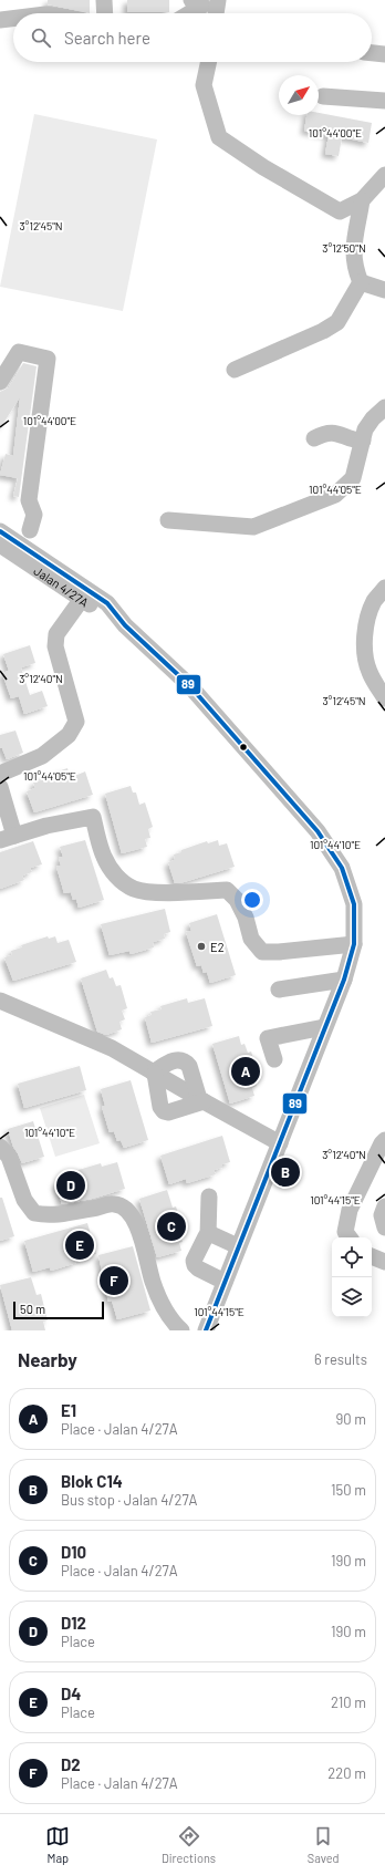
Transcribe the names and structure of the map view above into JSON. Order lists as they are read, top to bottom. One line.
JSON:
{"streets":{"street":["Jalan 4/27A"]},"places":["E2"],"lines":["transit line 89"],"scale_bar":"50 m","north":"top right","page":{"search":"Search here","pins":["A","B","D","C","E","F"],"scale":"50 m","heading":["Nearby","6 results"],"list":[{"mark":"A","name":"E1","note":"Place · Jalan 4/27A","value":"90 m"},{"mark":"B","name":"Blok C14","note":"Bus stop · Jalan 4/27A","value":"150 m"},{"mark":"C","name":"D10","note":"Place · Jalan 4/27A","value":"190 m"},{"mark":"D","name":"D12","note":"Place","value":"190 m"},{"mark":"E","name":"D4","note":"Place","value":"210 m"},{"mark":"F","name":"D2","note":"Place · Jalan 4/27A","value":"220 m"}],"nav":["Map","Directions","Saved"]},"coordinates":["101°44'00\"E","3°12'45\"N","3°12'50\"N","101°44'05\"E","3°12'40\"N","101°44'10\"E","101°44'15\"E"]}
